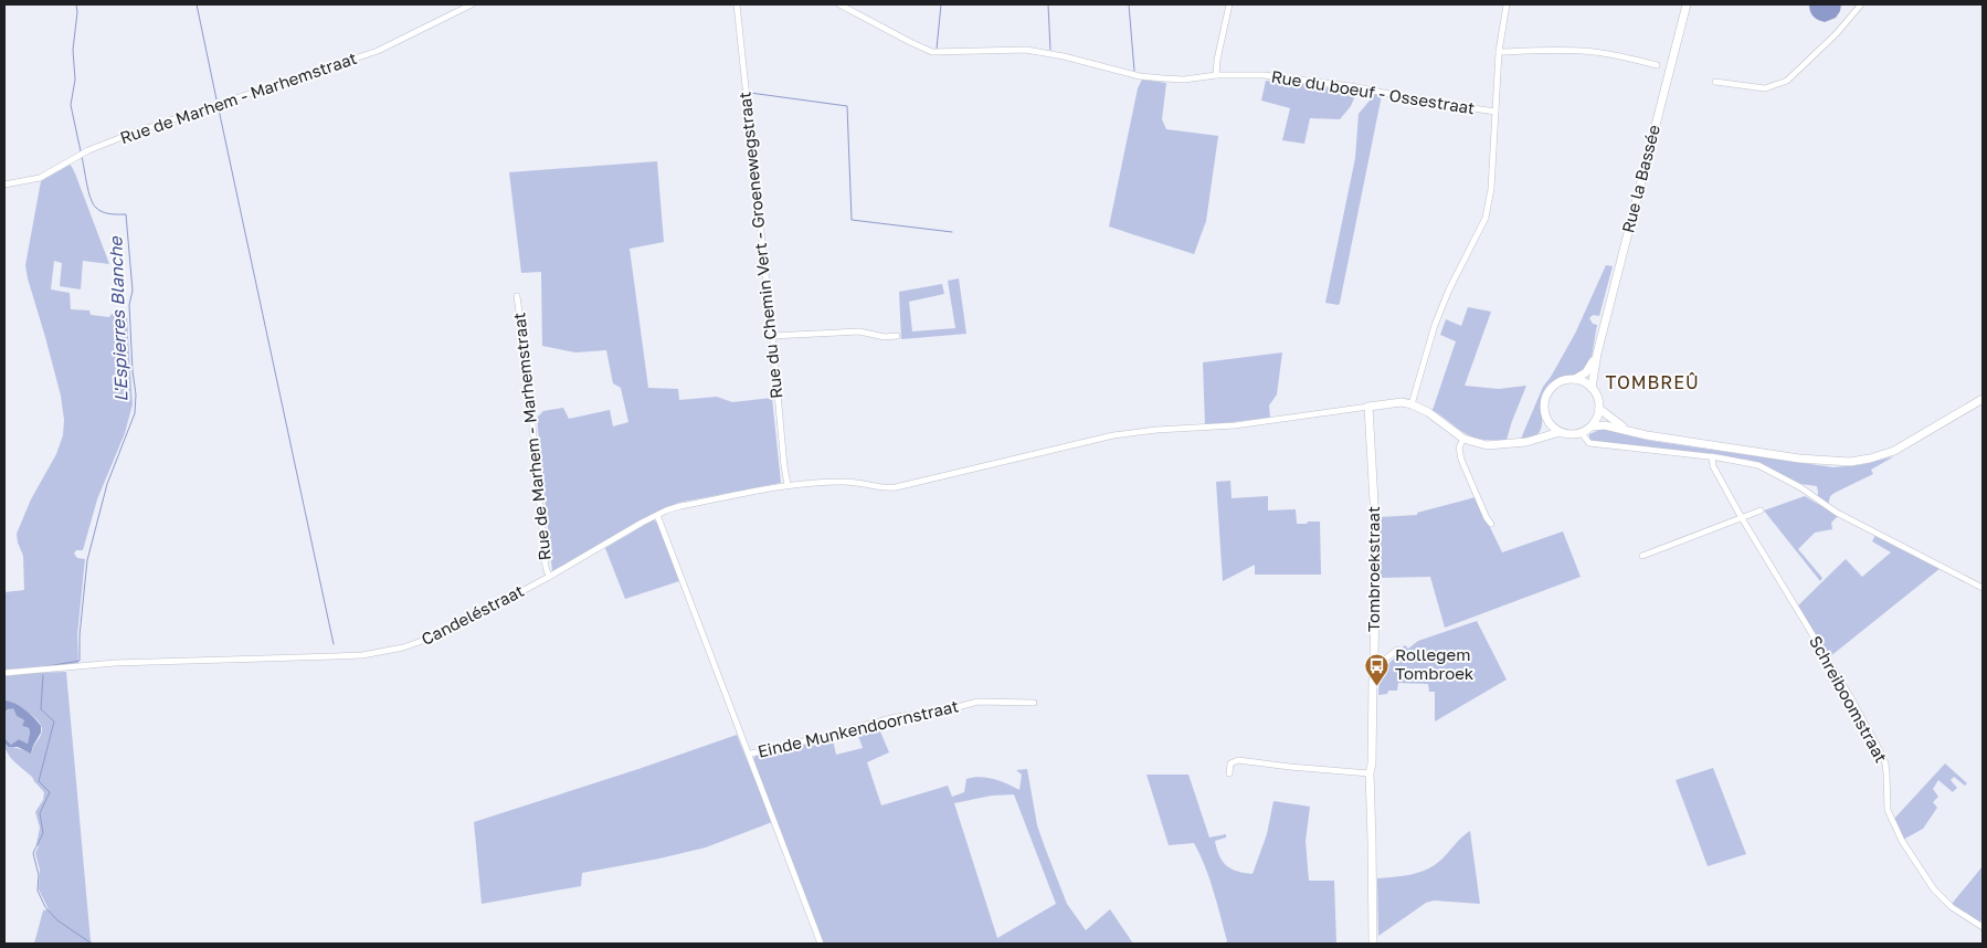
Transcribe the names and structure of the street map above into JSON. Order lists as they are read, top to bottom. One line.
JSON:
{"streets":{"main road":["Rue la Bassée","Tombroekstraat"],"street":["Rue du boeuf - Ossestraat","Rue de Marhem - Marhemstraat","Rue du Chemin Vert - Groenewegstraat","Candeléstraat","Schreiboomstraat","Einde Munkendoornstraat"]},"crossings":[["Rue de Marhem - Marhemstraat","Candeléstraat"],["Rue du Chemin Vert - Groenewegstraat","Candeléstraat"],["Tombroekstraat","Candeléstraat"],["Candeléstraat","Einde Munkendoornstraat"]],"districts":["TOMBREÛ"],"water":["L'Espierres Blanche"],"places":{"bus stop":["Rollegem Tombroek"]}}
